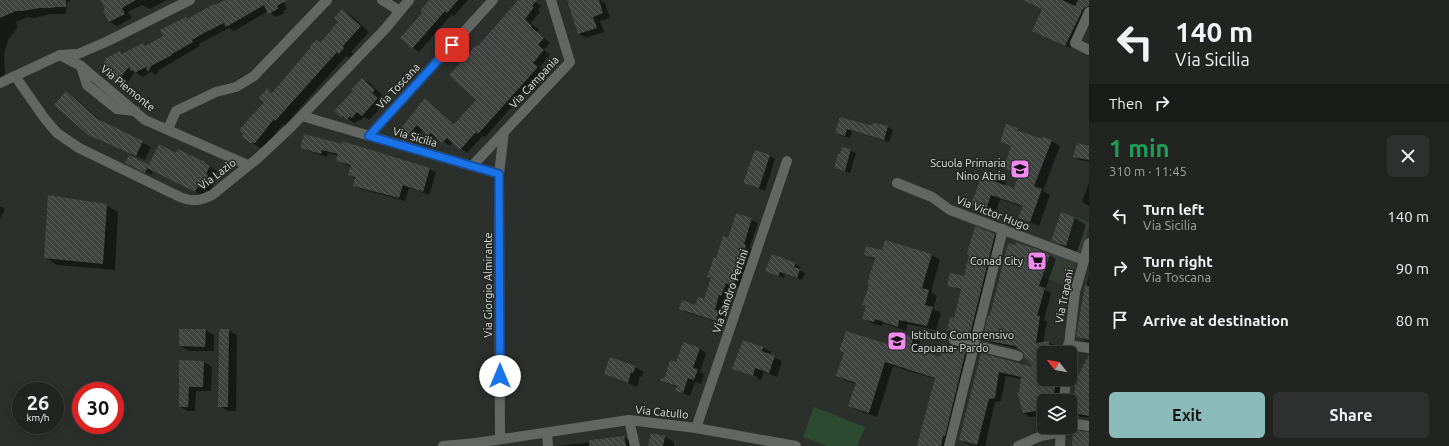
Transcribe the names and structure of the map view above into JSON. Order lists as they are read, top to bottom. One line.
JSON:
{"streets":{"street":["Via Campania","Via Toscana","Via Piemonte","Via Sicilia","Via Lazio","Via Victor Hugo","Via Giorgio Almirante","Via Sandro Pertini","Via Trapani","Via Catullo"]},"crossings":[["Via Campania","Via Sicilia"],["Via Campania","Via Giorgio Almirante"],["Via Toscana","Via Sicilia"],["Via Piemonte","Via Lazio"],["Via Sicilia","Via Lazio"],["Via Sicilia","Via Giorgio Almirante"],["Via Victor Hugo","Via Trapani"],["Via Giorgio Almirante","Via Catullo"],["Via Sandro Pertini","Via Catullo"]],"places":{"school or university":["Scuola Primaria Nino Atria","Istituto Comprensivo Capuana- Pardo"],"supermarket":["Conad City"]},"north":"top left","page":{"turn":["140 m","Via Sicilia"],"then":"Then","heading":["1 min","310 m · 11:45"],"list":[{"name":"Turn left","note":"Via Sicilia","value":"140 m"},{"name":"Turn right","note":"Via Toscana","value":"90 m"},{"name":"Arrive at destination","value":"80 m"}],"speed":"26 km/h","limit":"30","buttons":["Exit","Share"]}}
